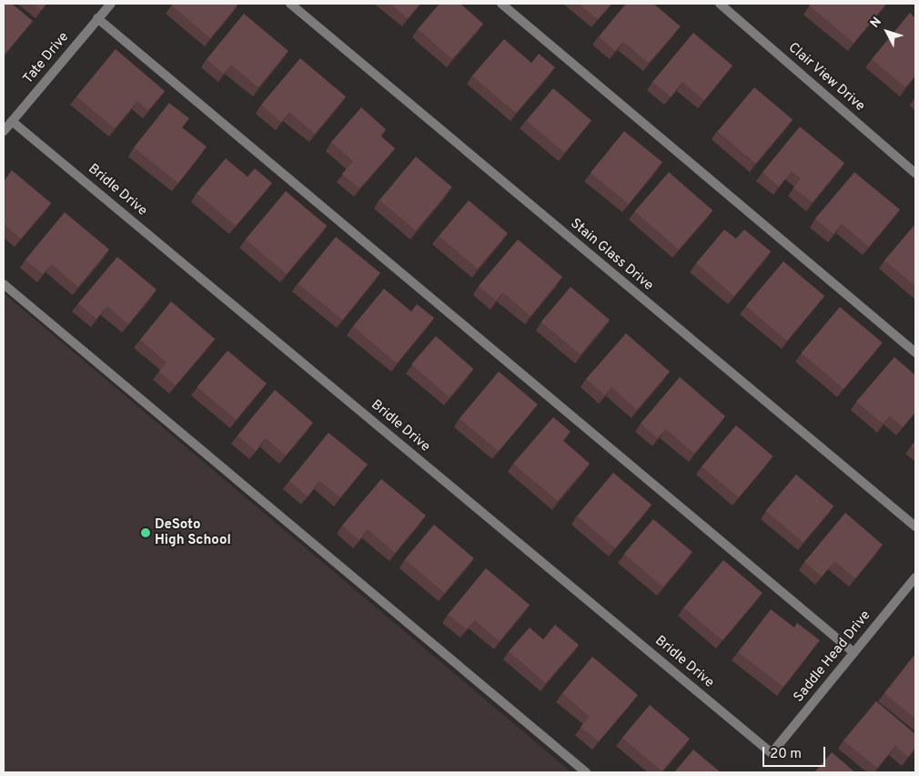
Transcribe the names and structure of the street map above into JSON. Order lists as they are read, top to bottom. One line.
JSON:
{"streets":{"street":["Tate Drive","Clair View Drive","Bridle Drive","Stain Glass Drive","Saddle Head Drive"]},"crossings":[["Tate Drive","Bridle Drive"],["Bridle Drive","Saddle Head Drive"]],"places":["DeSoto High School"],"scale_bar":"20 m","north":"top left"}
